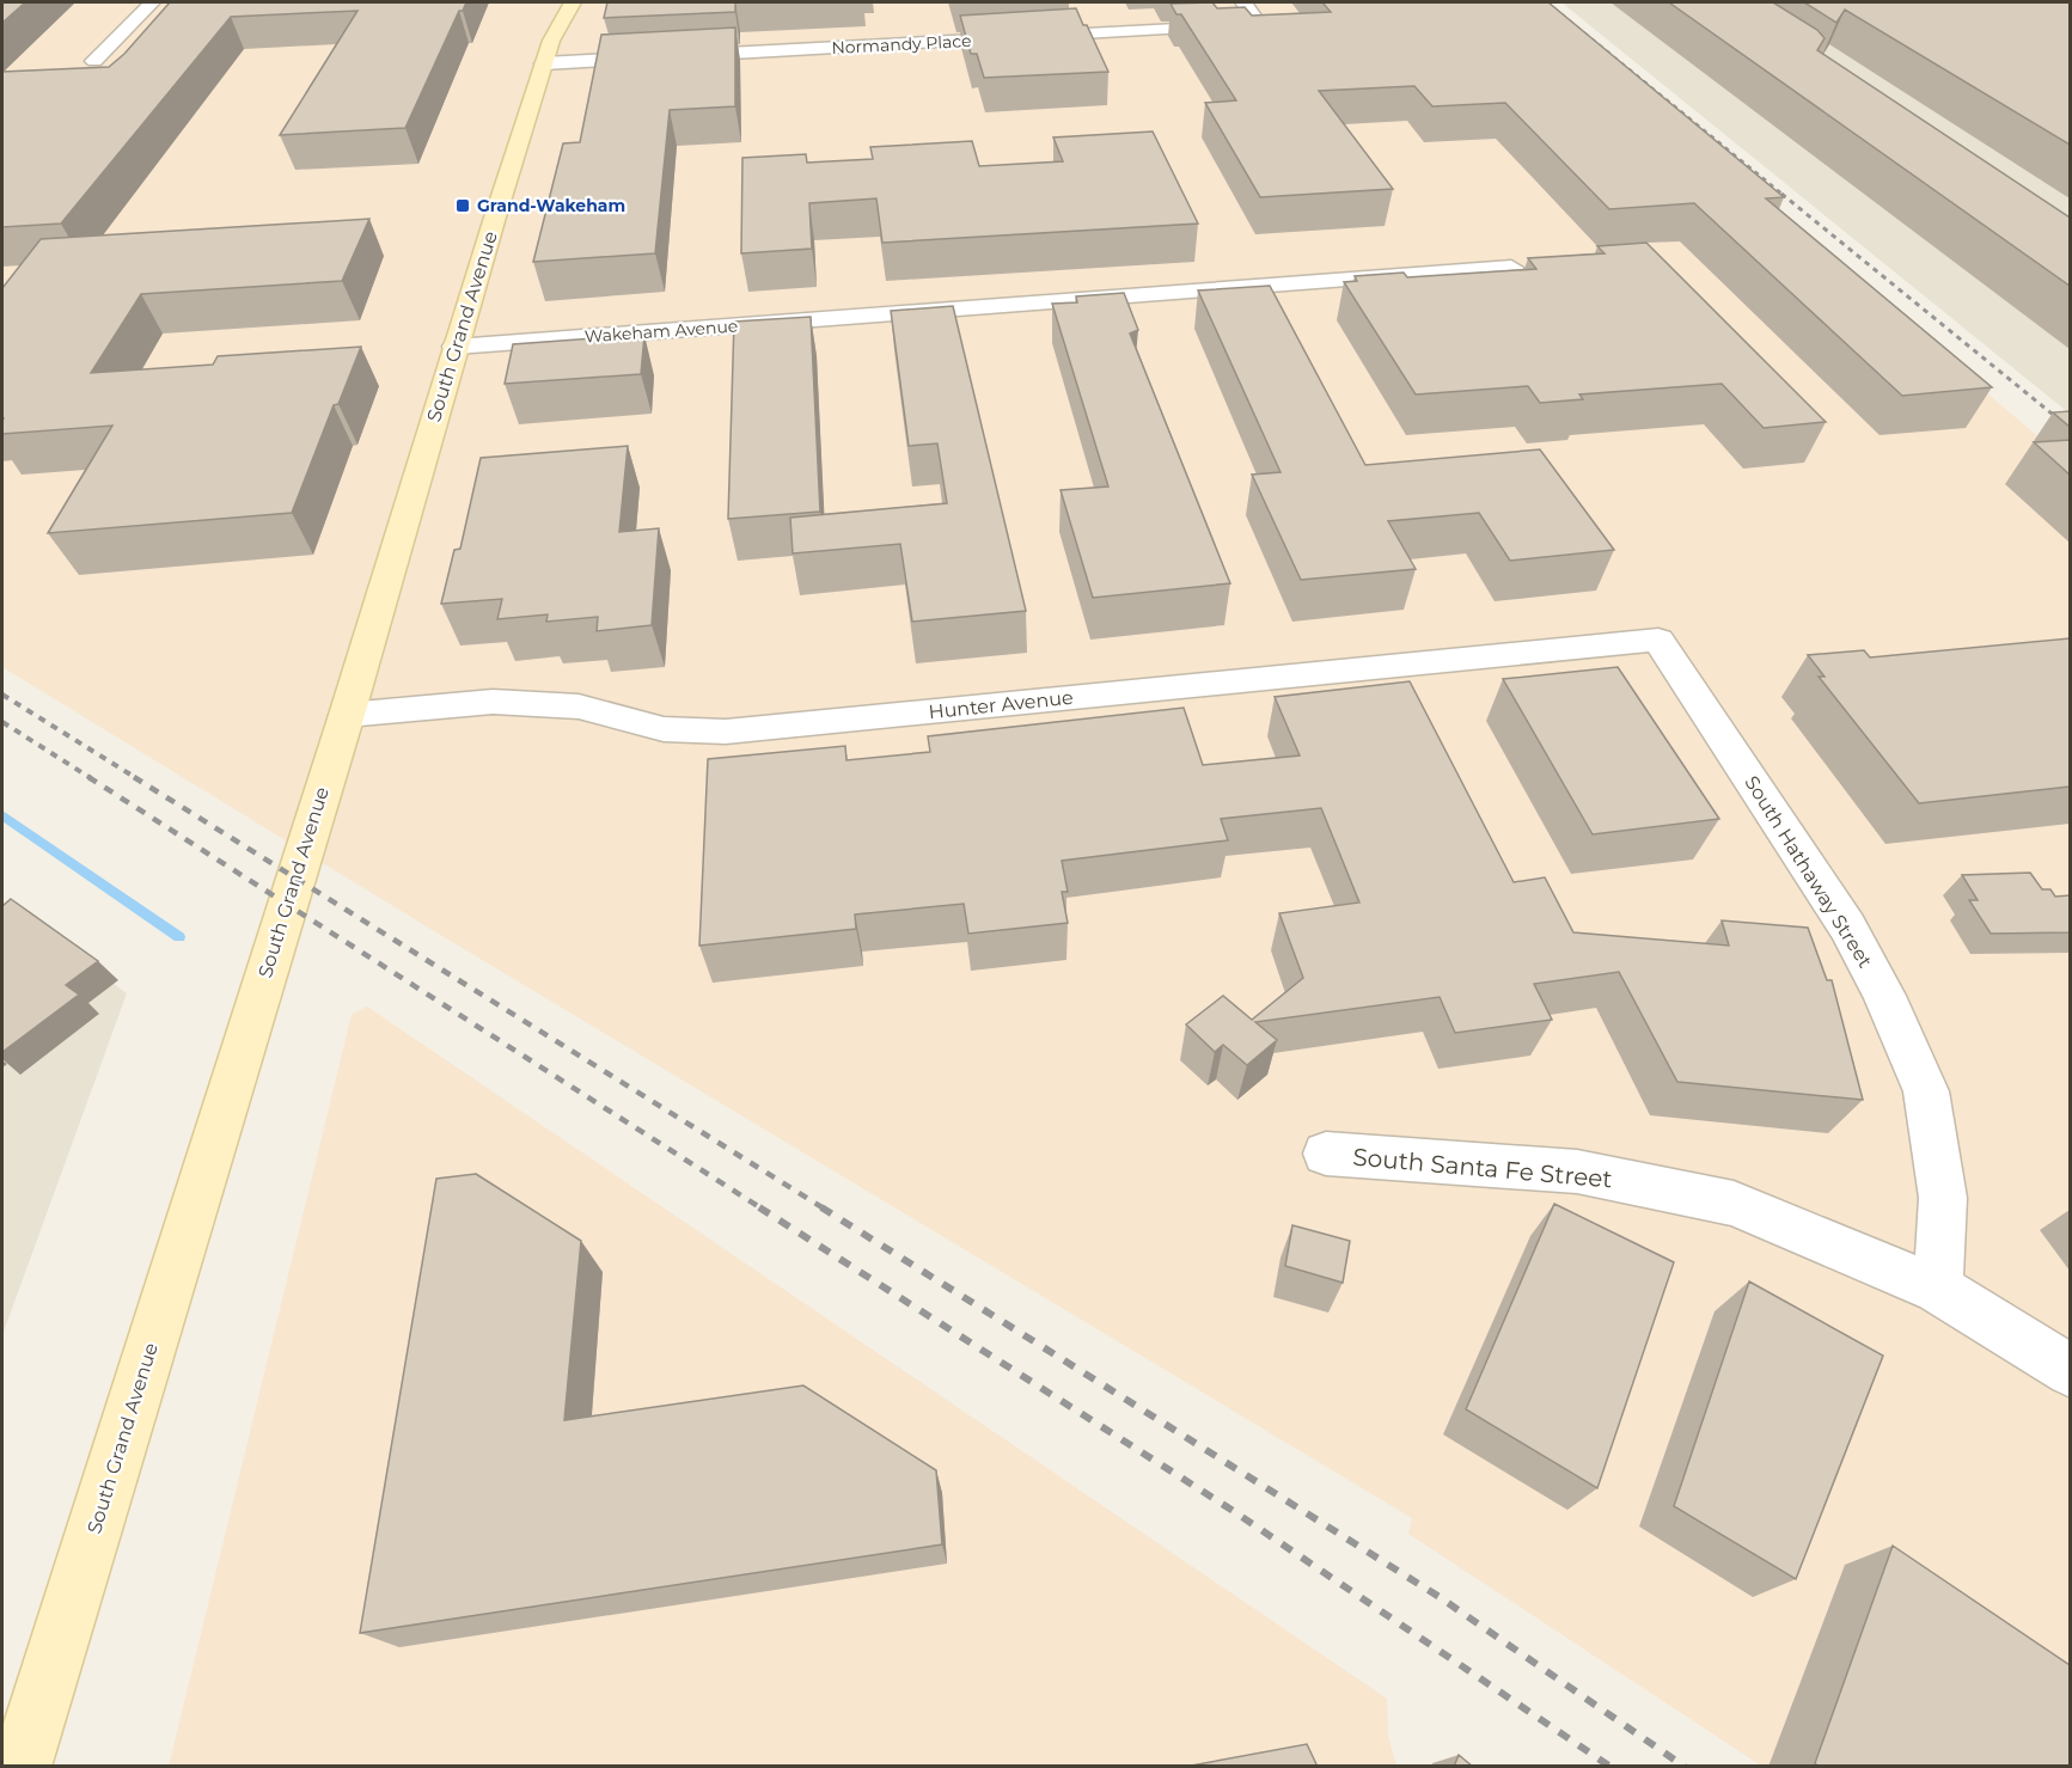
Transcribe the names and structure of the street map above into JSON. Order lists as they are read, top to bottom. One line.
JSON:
{"streets":{"main road":["South Grand Avenue"],"street":["Normandy Place","Wakeham Avenue","Hunter Avenue","South Hathaway Street","South Santa Fe Street"]},"crossings":[["Normandy Place","South Grand Avenue"],["South Grand Avenue","Wakeham Avenue"],["South Grand Avenue","Hunter Avenue"],["Hunter Avenue","South Hathaway Street"],["South Hathaway Street","South Santa Fe Street"]],"places":{"transit":["Grand-Wakeham"]}}
